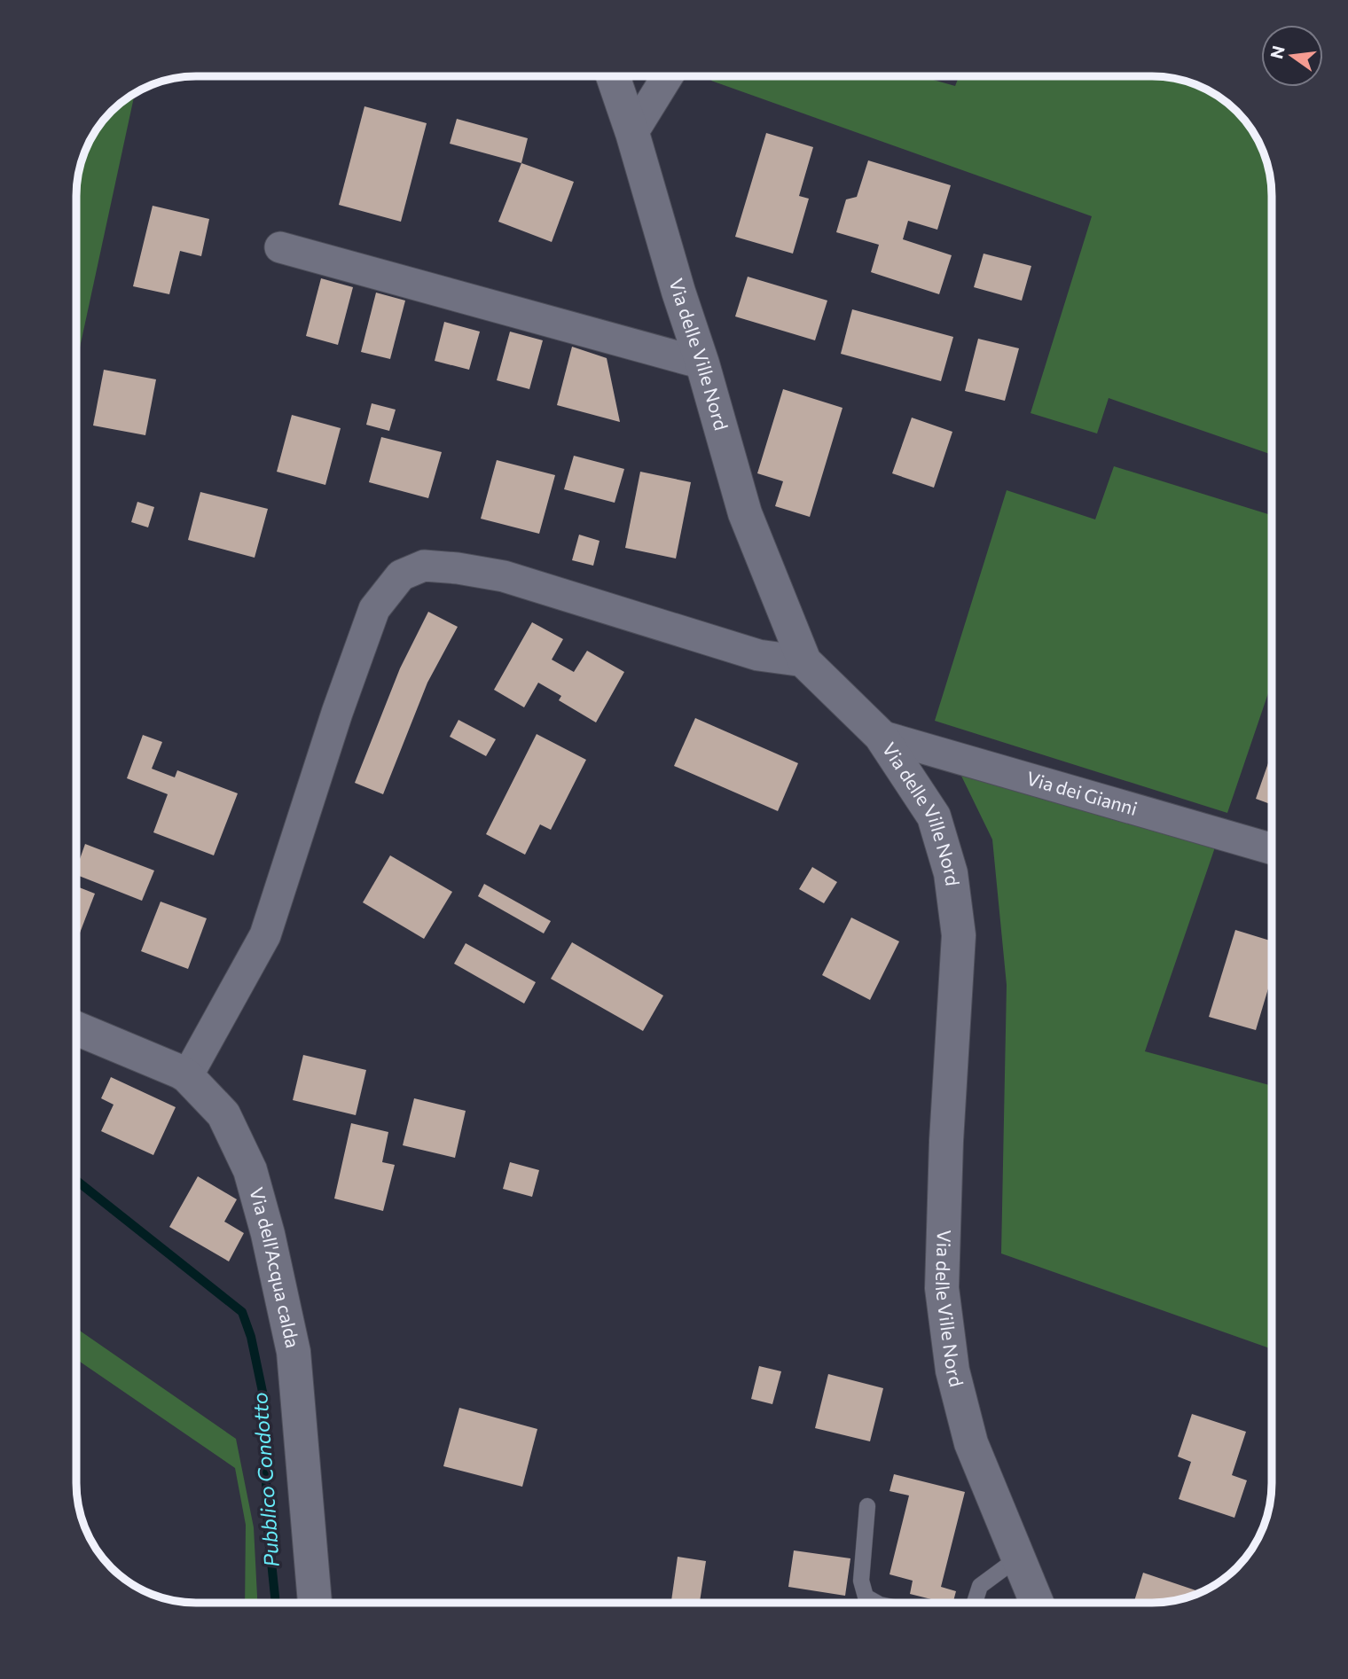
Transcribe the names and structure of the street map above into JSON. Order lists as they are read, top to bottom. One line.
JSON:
{"streets":{"street":["Via delle Ville Nord","Via dei Gianni","Via dell'Acqua calda"]},"crossings":[["Via delle Ville Nord","Via dei Gianni"]],"water":["Pubblico Condotto"],"north":"left"}
